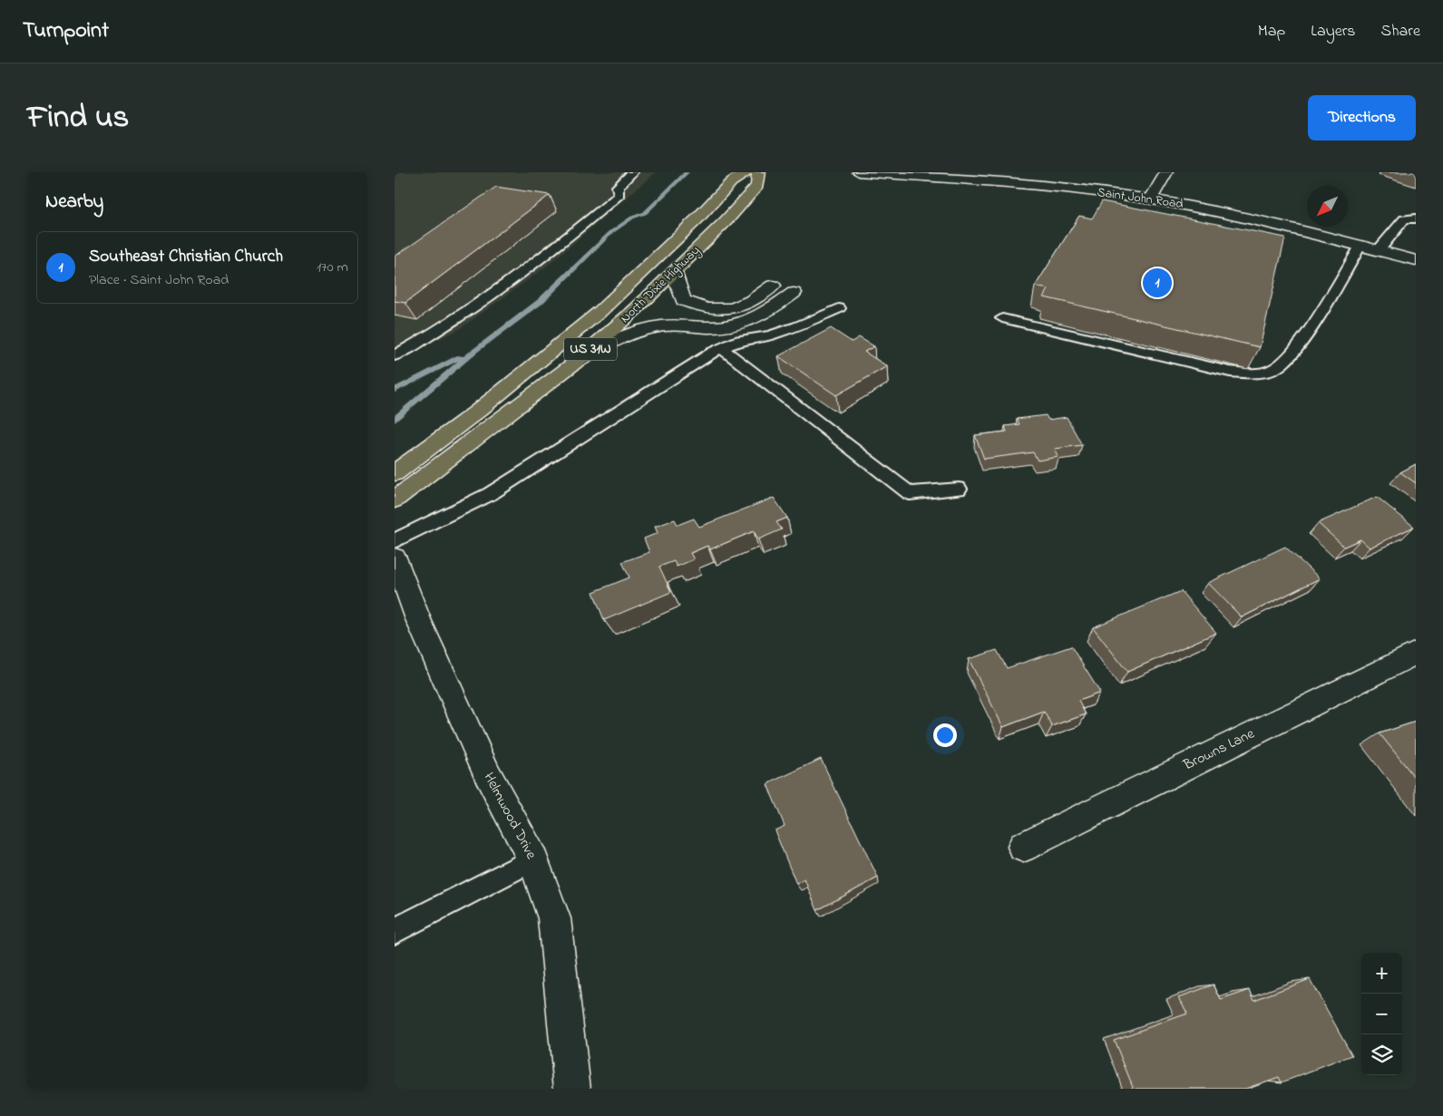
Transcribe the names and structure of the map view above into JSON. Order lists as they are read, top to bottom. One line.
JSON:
{"streets":{"main road":["North Dixie Highway","US 31W"],"street":["Saint John Road","Browns Lane","Helmwood Drive"]},"north":"bottom left","page":{"header":"Turnpoint","nav":["Map","Layers","Share"],"title":"Find us","buttons":"Directions","heading":"Nearby","list":[{"mark":"1","name":"Southeast Christian Church","note":"Place · Saint John Road","value":"170 m"}],"pins":"1","map_buttons":["+","−"]}}
